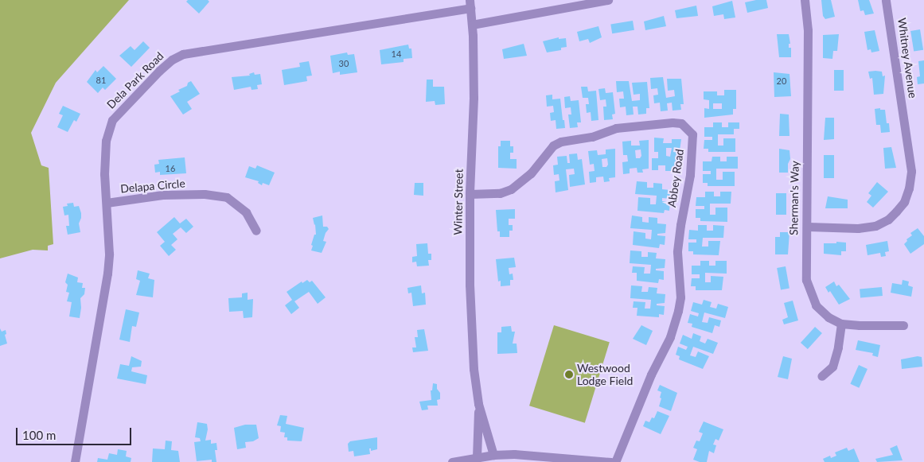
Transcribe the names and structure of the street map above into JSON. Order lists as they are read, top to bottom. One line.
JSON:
{"streets":{"street":["Whitney Avenue","Dela Park Road","Abbey Road","Delapa Circle","Sherman's Way","Winter Street"]},"crossings":[["Whitney Avenue","Sherman's Way"],["Dela Park Road","Delapa Circle"],["Dela Park Road","Winter Street"],["Abbey Road","Winter Street"]],"places":["Westwood Lodge Field"],"house_numbers":["14","30","81","20","16"],"scale_bar":"100 m"}
